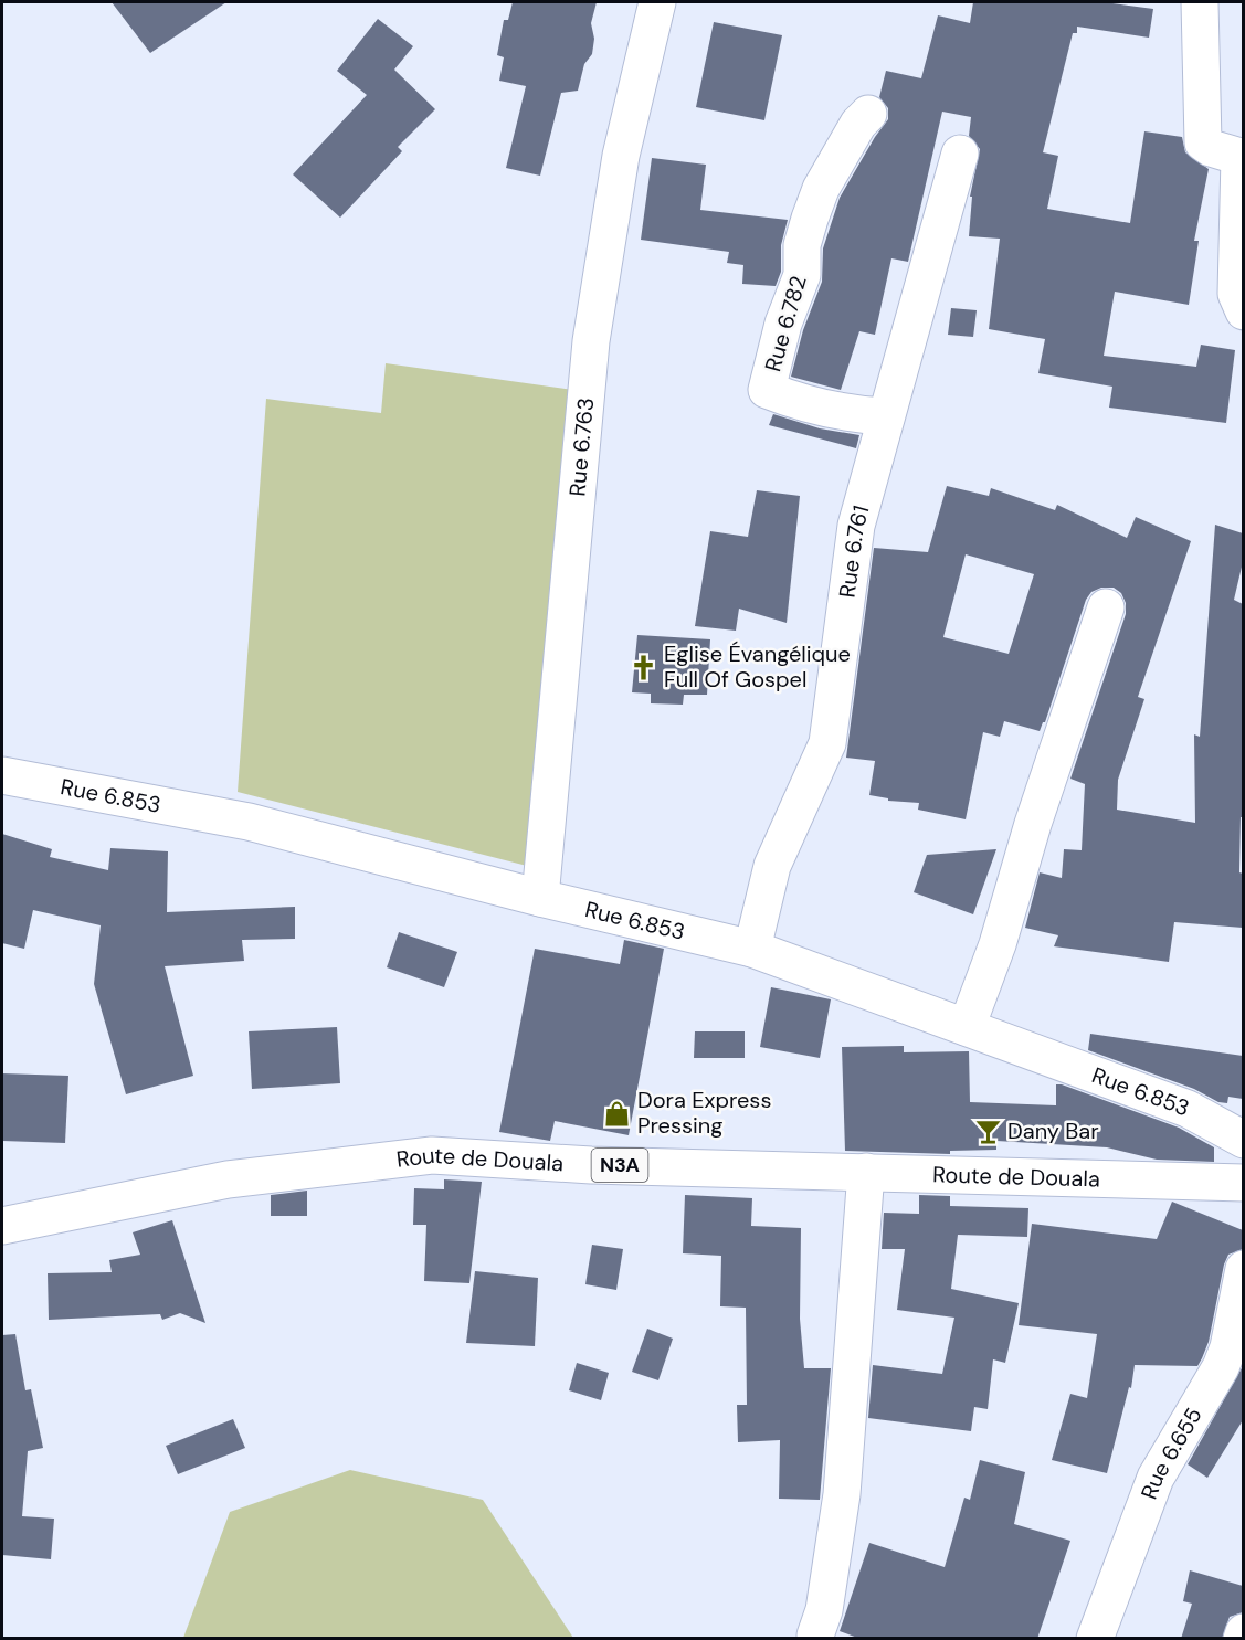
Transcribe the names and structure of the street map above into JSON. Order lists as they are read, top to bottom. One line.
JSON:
{"streets":{"main road":["Rue 6.782","Rue 6.763","Rue 6.761","Rue 6.853","Route de Douala","N3A","Rue 6.655"]},"crossings":[["Rue 6.782","Rue 6.761"],["Rue 6.763","Rue 6.853"],["Rue 6.761","Rue 6.853"]],"places":{"church":["Eglise Évangélique Full Of Gospel"],"shop":["Dora Express Pressing"],"bar":["Dany Bar"]}}
